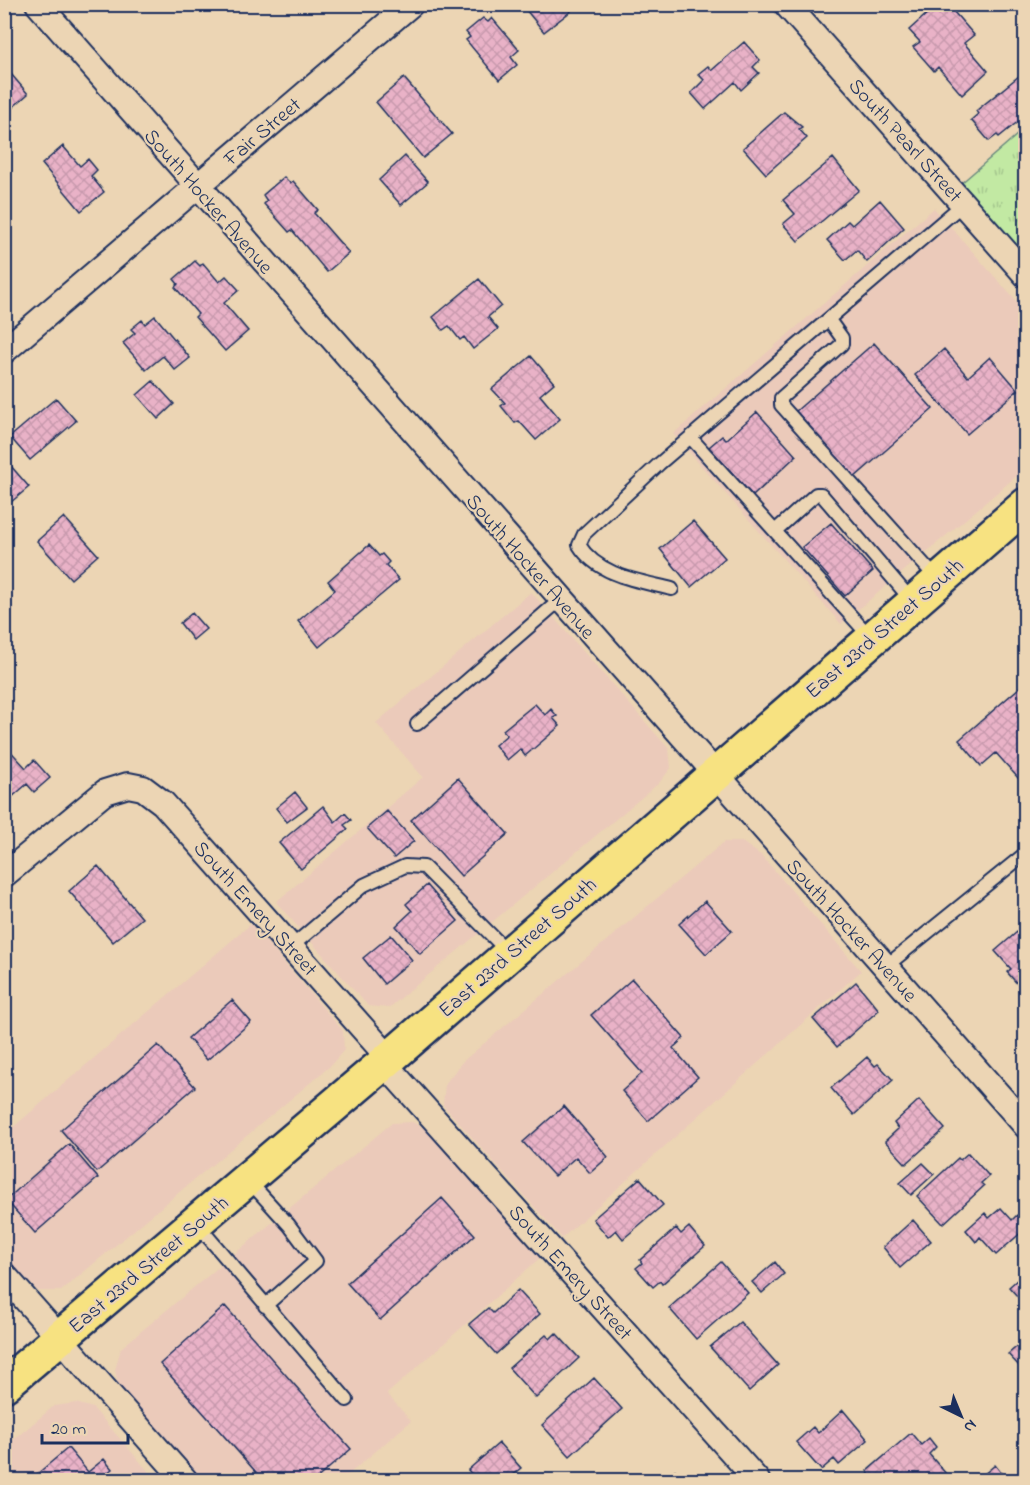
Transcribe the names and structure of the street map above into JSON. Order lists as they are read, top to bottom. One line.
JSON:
{"streets":{"main road":["East 23rd Street South"],"street":["Fair Street","South Pearl Street","South Hocker Avenue","South Emery Street"]},"crossings":[["Fair Street","South Hocker Avenue"],["South Hocker Avenue","East 23rd Street South"],["East 23rd Street South","South Emery Street"]],"scale_bar":"20 m","north":"bottom right"}
